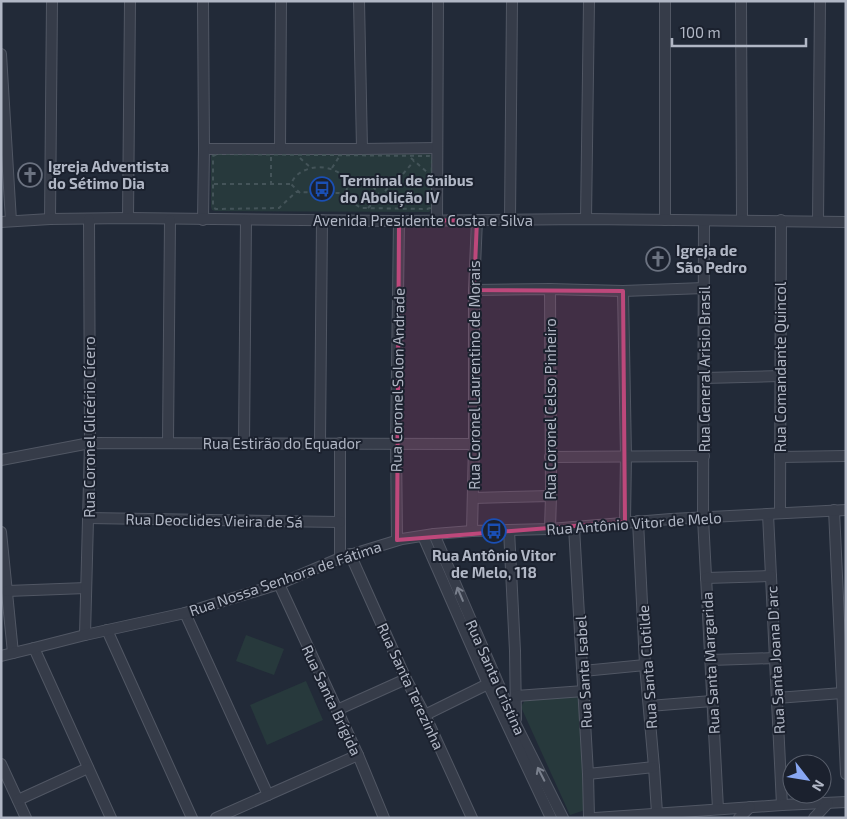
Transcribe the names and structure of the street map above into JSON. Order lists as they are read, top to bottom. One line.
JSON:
{"streets":{"street":["Avenida Presidente Costa e Silva","Rua Comandante Quincol","Rua General Arisio Brasil","Rua Coronel Laurentino de Morais","Rua Coronel Solon Andrade","Rua Coronel Celso Pinheiro","Rua Coronel Glicério Cícero","Rua Estirão do Equador","Rua Deoclides Vieira de Sá","Rua Antônio Vitor de Melo","Rua Nossa Senhora de Fátima","Rua Santa Joana D'arc","Rua Santa Margarida","Rua Santa Clotilde","Rua Santa Isabel","Rua Santa Cristina","Rua Santa Terezinha","Rua Santa Brígida"]},"crossings":[["Avenida Presidente Costa e Silva","Rua Comandante Quincol"],["Avenida Presidente Costa e Silva","Rua General Arisio Brasil"],["Avenida Presidente Costa e Silva","Rua Coronel Laurentino de Morais"],["Avenida Presidente Costa e Silva","Rua Coronel Solon Andrade"],["Avenida Presidente Costa e Silva","Rua Coronel Glicério Cícero"],["Rua Comandante Quincol","Rua Antônio Vitor de Melo"],["Rua General Arisio Brasil","Rua Antônio Vitor de Melo"],["Rua General Arisio Brasil","Rua Santa Margarida"],["Rua Coronel Laurentino de Morais","Rua Estirão do Equador"],["Rua Coronel Laurentino de Morais","Rua Antônio Vitor de Melo"],["Rua Coronel Solon Andrade","Rua Estirão do Equador"],["Rua Coronel Solon Andrade","Rua Nossa Senhora de Fátima"],["Rua Coronel Celso Pinheiro","Rua Antônio Vitor de Melo"],["Rua Coronel Glicério Cícero","Rua Estirão do Equador"],["Rua Coronel Glicério Cícero","Rua Deoclides Vieira de Sá"],["Rua Coronel Glicério Cícero","Rua Nossa Senhora de Fátima"],["Rua Antônio Vitor de Melo","Rua Nossa Senhora de Fátima"],["Rua Antônio Vitor de Melo","Rua Santa Joana D'arc"],["Rua Antônio Vitor de Melo","Rua Santa Margarida"],["Rua Antônio Vitor de Melo","Rua Santa Clotilde"],["Rua Antônio Vitor de Melo","Rua Santa Isabel"],["Rua Antônio Vitor de Melo","Rua Santa Cristina"],["Rua Nossa Senhora de Fátima","Rua Santa Cristina"],["Rua Nossa Senhora de Fátima","Rua Santa Terezinha"],["Rua Nossa Senhora de Fátima","Rua Santa Brígida"]],"places":{"church":["Igreja Adventista do Sétimo Dia","Igreja de São Pedro"],"bus stop":["Terminal de õnibus do Abolição IV","Rua Antônio Vitor de Melo, 118"]},"scale_bar":"100 m","north":"bottom right"}
